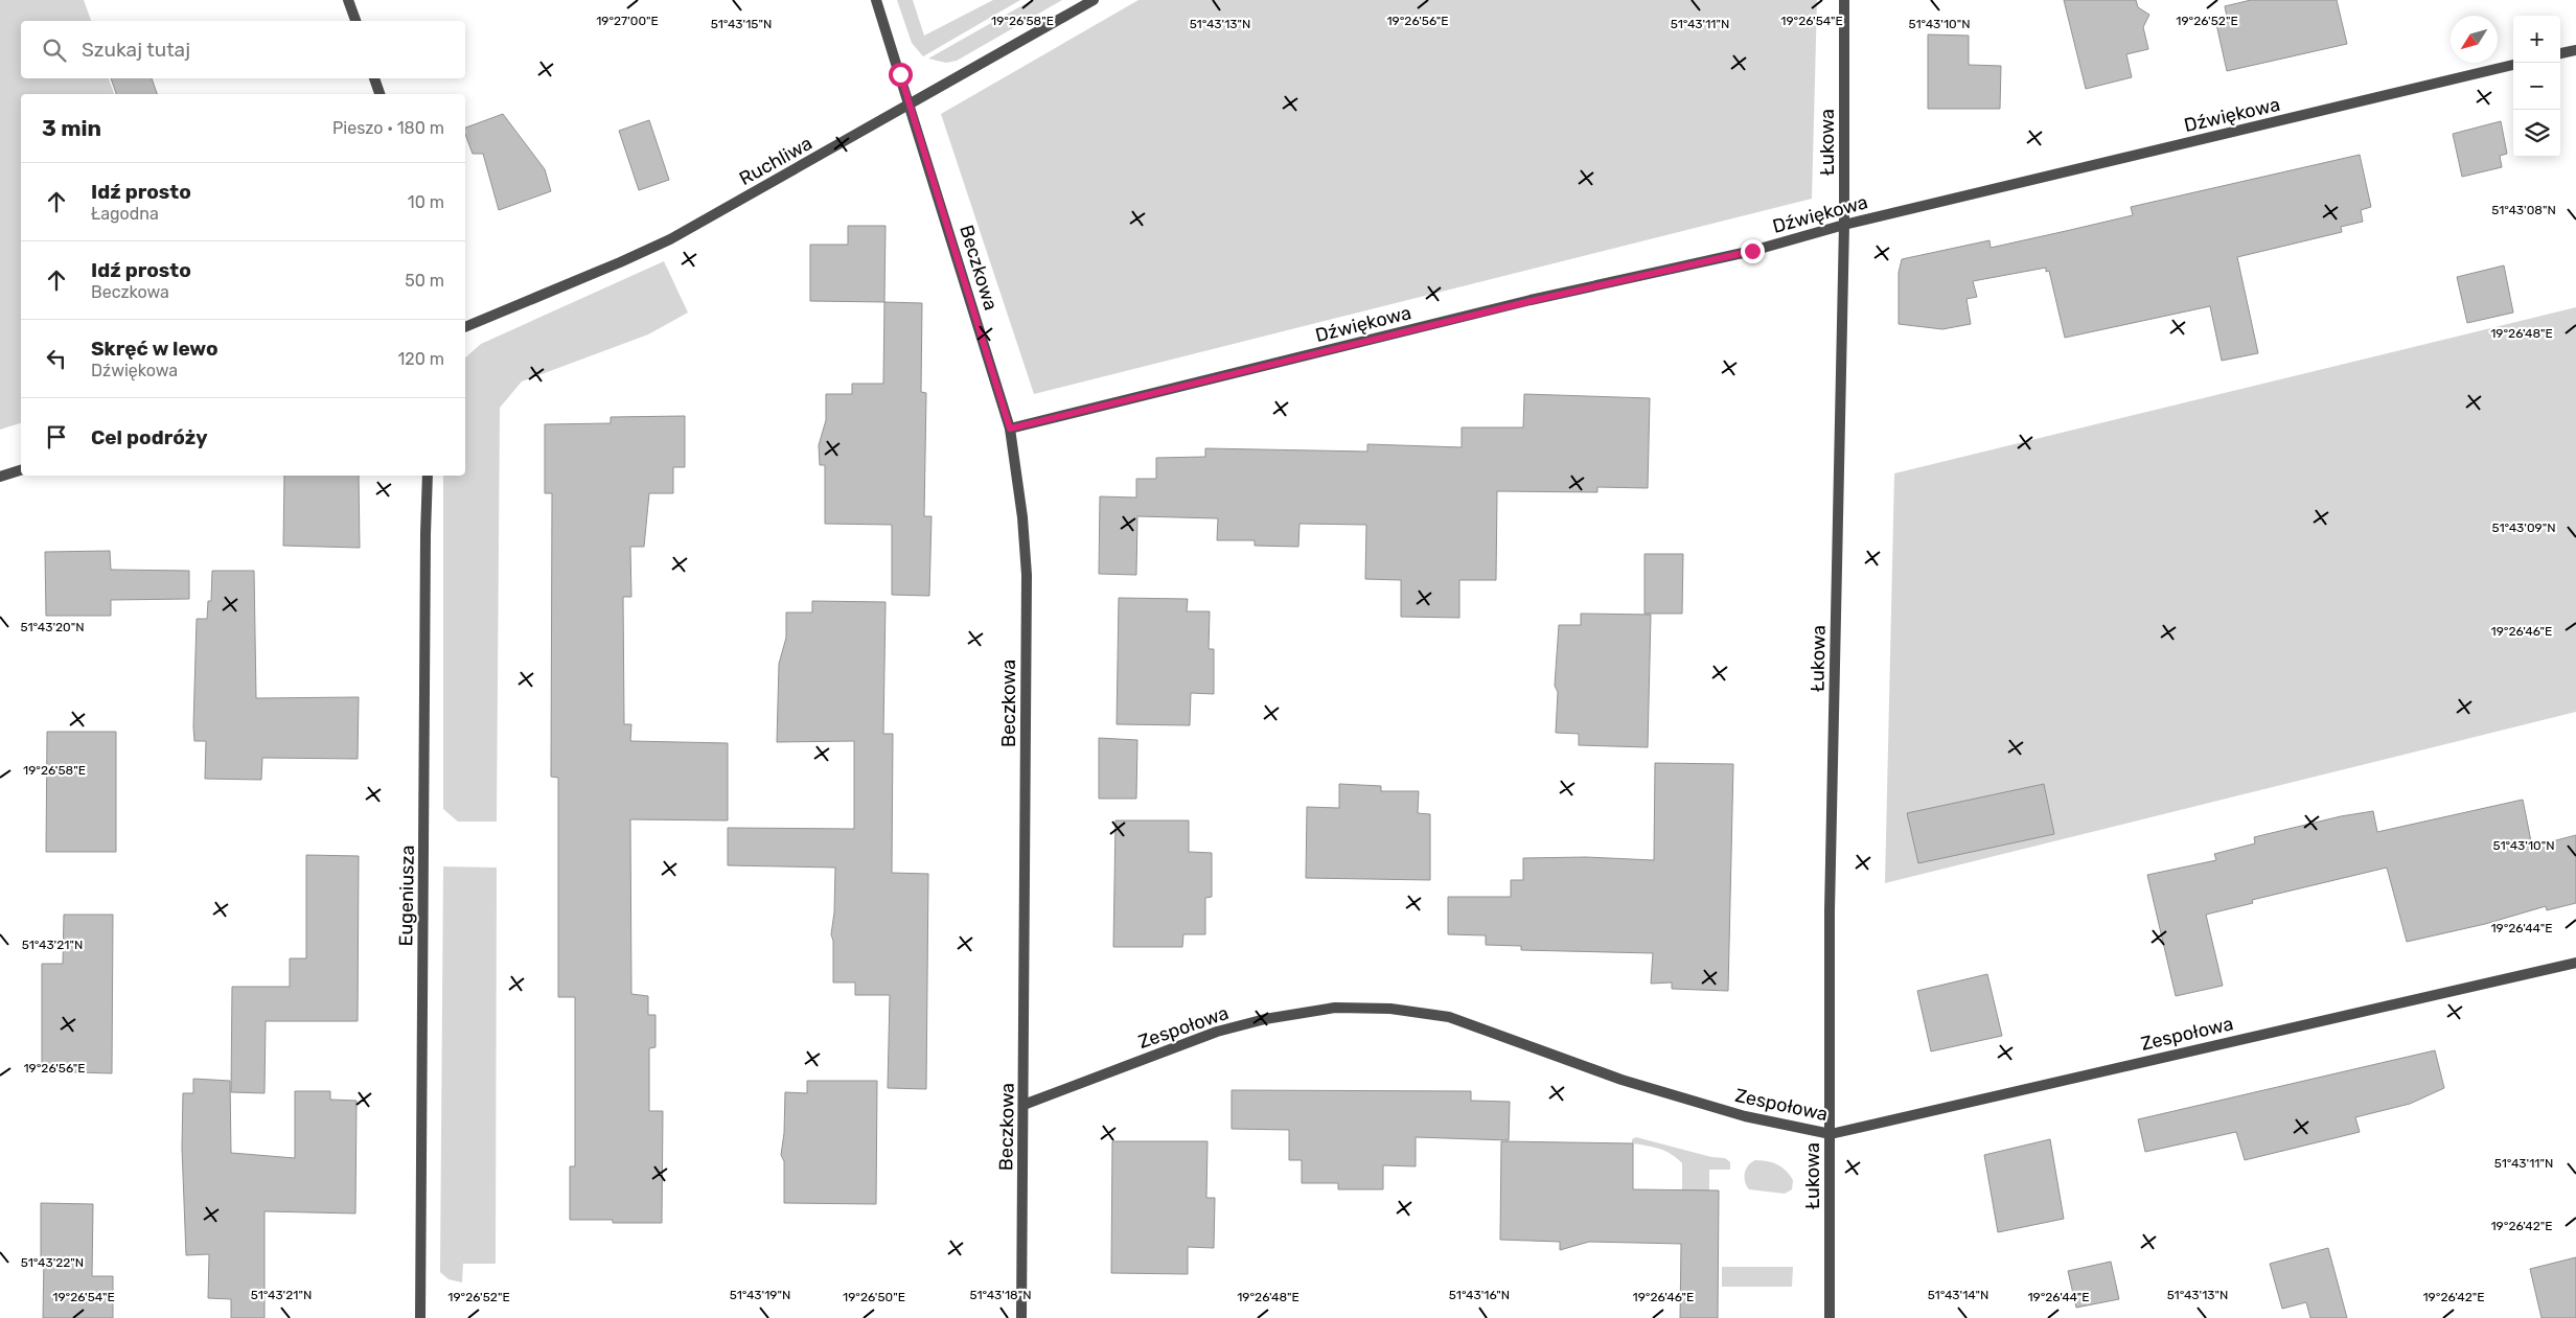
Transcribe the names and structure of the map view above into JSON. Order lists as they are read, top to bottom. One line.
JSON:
{"streets":{"street":["Dźwiękowa","Łukowa","Ruchliwa","Beczkowa","Eugeniusza","Zespołowa"]},"crossings":[["Dźwiękowa","Łukowa"],["Dźwiękowa","Beczkowa"],["Łukowa","Zespołowa"],["Ruchliwa","Beczkowa"],["Beczkowa","Zespołowa"]],"north":"bottom left","page":{"map_buttons":["+","−"],"search":"Szukaj tutaj","heading":["3 min","Pieszo · 180 m"],"list":[["Idź prosto","Łagodna","10 m"],["Idź prosto","Beczkowa","50 m"],["Skręć w lewo","Dźwiękowa","120 m"],"Cel podróży"]},"coordinates":["19°27'00\"E","19°26'52\"E","19°26'58\"E","19°26'56\"E","19°26'54\"E","51°43'15\"N","51°43'13\"N","51°43'11\"N","51°43'10\"N","51°43'08\"N","19°26'48\"E","51°43'09\"N","51°43'20\"N","19°26'46\"E","19°26'44\"E","51°43'21\"N","19°26'42\"E","51°43'22\"N","51°43'19\"N","51°43'18\"N","51°43'16\"N","51°43'14\"N","19°26'50\"E"]}
